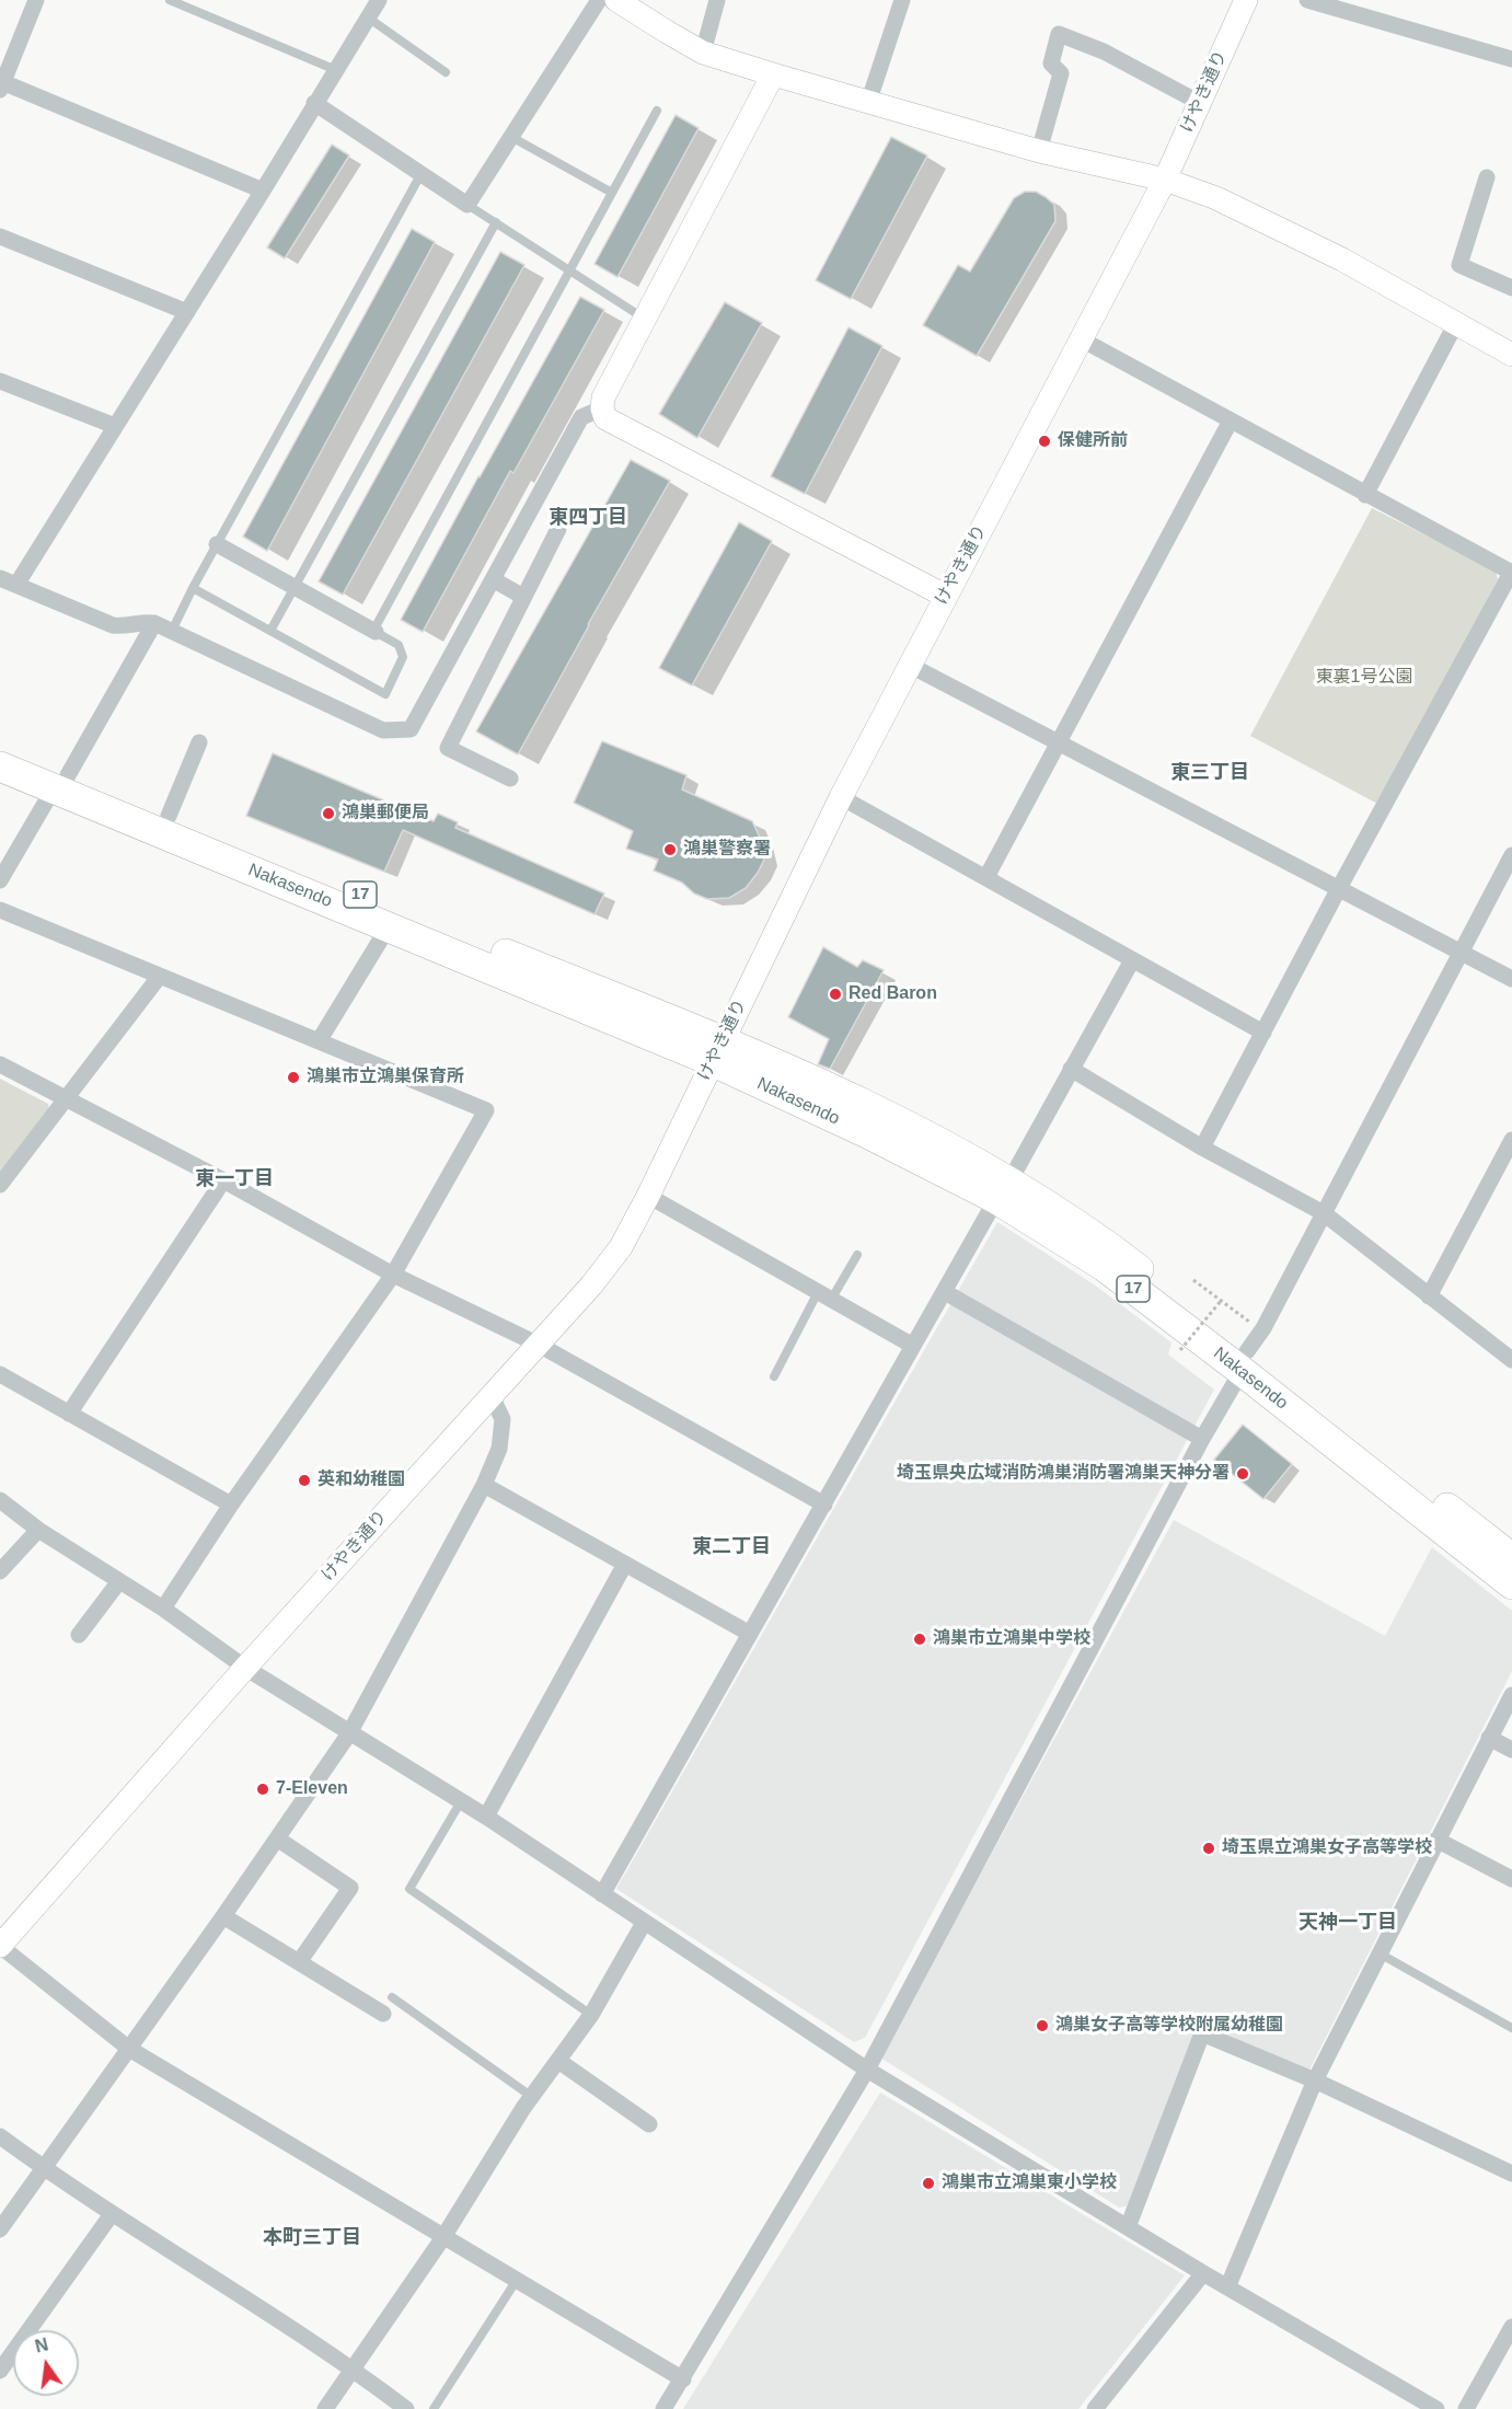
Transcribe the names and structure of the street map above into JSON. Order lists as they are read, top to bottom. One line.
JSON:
{"streets":{"highway":["Nakasendo","17"],"street":["けやき通り"]},"crossings":[["けやき通り","Nakasendo"]],"districts":["東四丁目","東三丁目","東一丁目","東二丁目","天神一丁目","本町三丁目"],"parks":["東裏1号公園"],"places":["保健所前","鴻巣郵便局","鴻巣警察署","Red Baron","鴻巣市立鴻巣保育所","埼玉県央広域消防鴻巣消防署鴻巣天神分署","英和幼稚園","鴻巣市立鴻巣中学校","7-Eleven","埼玉県立鴻巣女子高等学校","鴻巣女子高等学校附属幼稚園","鴻巣市立鴻巣東小学校"],"north":"top"}
